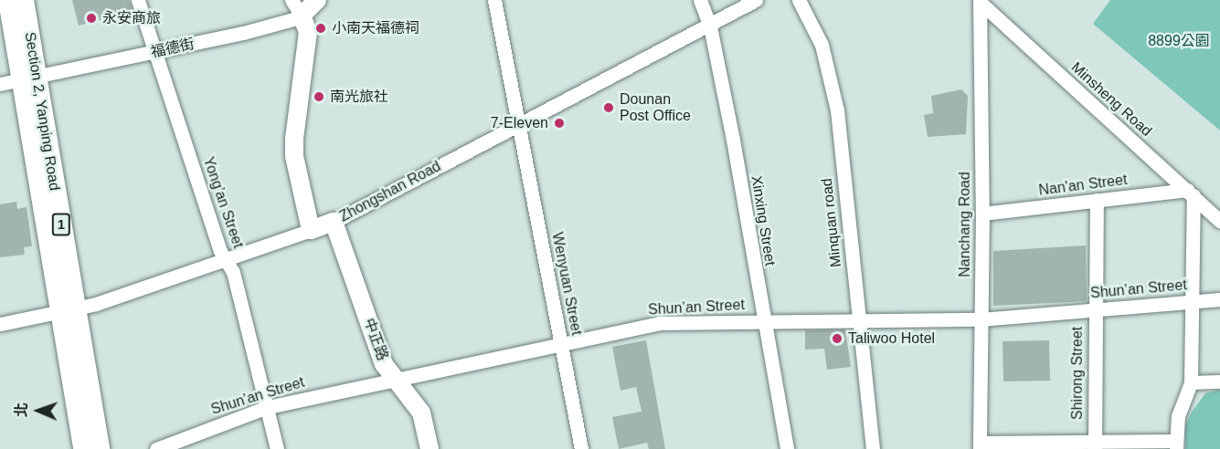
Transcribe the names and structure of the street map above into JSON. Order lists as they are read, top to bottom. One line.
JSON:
{"streets":{"main road":["福德街","Section 2, Yanping Road","Zhongshan Road","1","中正路"],"street":["Minsheng Road","Nan'an Street","Yong’an Street","Xinxing Street","Minquan road","Nanchang Road","Wenyuan Street","Shun’an Street","Shirong Street"]},"crossings":[["福德街","Section 2, Yanping Road"],["福德街","Yong’an Street"],["Minsheng Road","Nan'an Street"],["Minsheng Road","Nanchang Road"],["Section 2, Yanping Road","Zhongshan Road"],["Nan'an Street","Nanchang Road"],["Nan'an Street","Shirong Street"],["Zhongshan Road","Yong’an Street"],["Zhongshan Road","Xinxing Street"],["Zhongshan Road","Wenyuan Street"],["Zhongshan Road","中正路"],["Yong’an Street","Shun’an Street"],["Xinxing Street","Shun’an Street"],["Minquan road","Shun’an Street"],["Nanchang Road","Shun’an Street"],["Wenyuan Street","Shun’an Street"],["Shun’an Street","中正路"],["Shun’an Street","Shirong Street"]],"parks":["8899公園"],"places":["永安商旅","小南天福德祠","南光旅社","Dounan Post Office","7-Eleven","Taliwoo Hotel"],"north":"left"}
